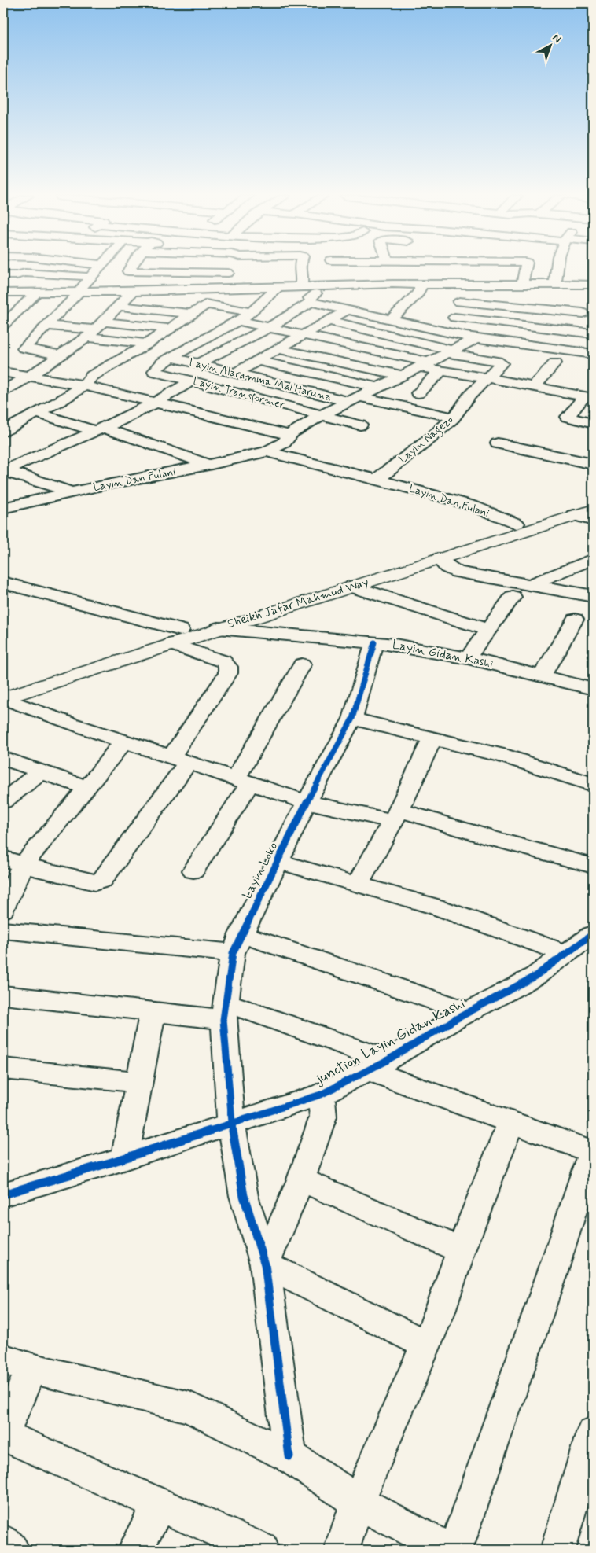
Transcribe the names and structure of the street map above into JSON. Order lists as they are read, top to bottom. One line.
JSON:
{"streets":{"main road":["Sheikh Jafar Mahmud Way"],"street":["Layin Alaramma Mal Haruna","Layin Transformer","Layin Nagezo","Layin Dan Fulani","Layin Gidan Kashi","Layin Loko","junction Layin Gidan Kashi"]},"crossings":[["Layin Alaramma Mal Haruna","Layin Transformer"],["Layin Alaramma Mal Haruna","Layin Nagezo"],["Layin Alaramma Mal Haruna","Layin Dan Fulani"],["Layin Transformer","Layin Dan Fulani"],["Layin Nagezo","Layin Dan Fulani"],["Layin Dan Fulani","Sheikh Jafar Mahmud Way"],["Sheikh Jafar Mahmud Way","Layin Gidan Kashi"],["Layin Gidan Kashi","Layin Loko"],["Layin Loko","junction Layin Gidan Kashi"]],"north":"top right"}
